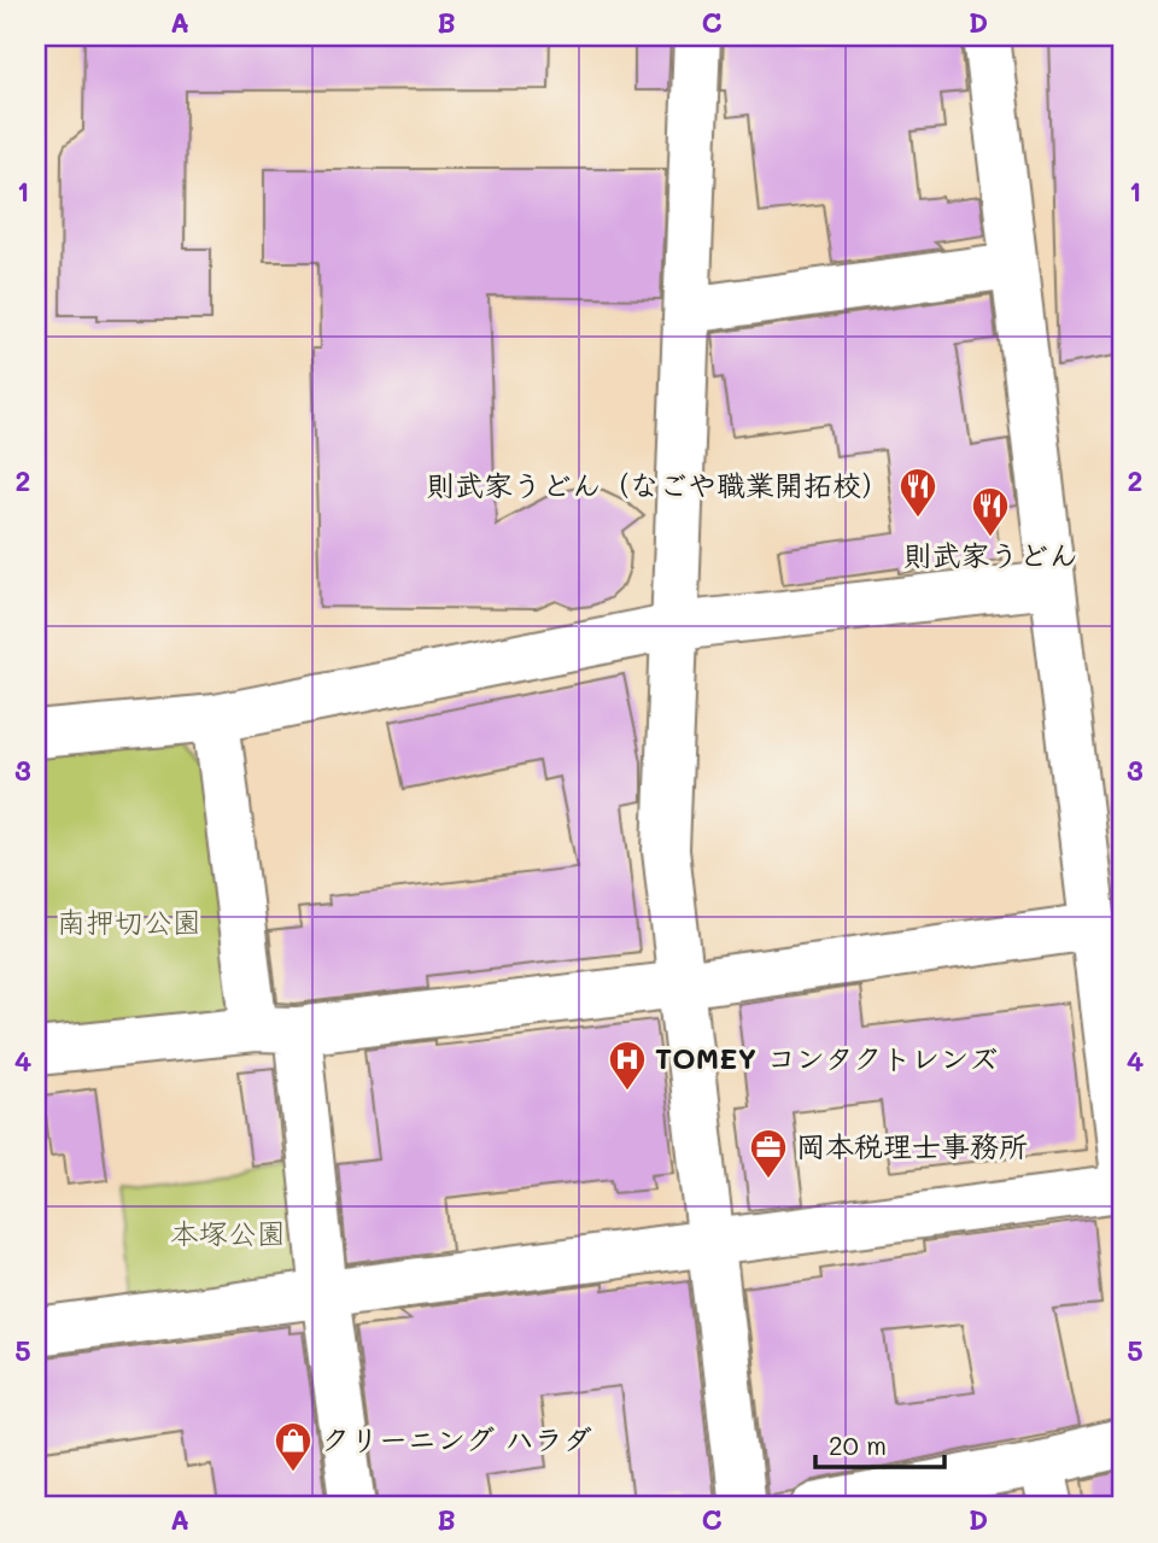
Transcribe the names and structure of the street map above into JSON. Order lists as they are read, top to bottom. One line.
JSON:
{"parks":["南押切公園","本塚公園"],"places":{"restaurant":["則武家うどん（なごや職業開拓校）","則武家うどん"],"hospital":["TOMEY コンタクトレンズ"],"office":["岡本税理士事務所"],"shop":["クリーニング ハラダ"]},"scale_bar":"20 m","grid":{"columns":["A","B","C","D"],"rows":["1","2","3","4","5"]}}
